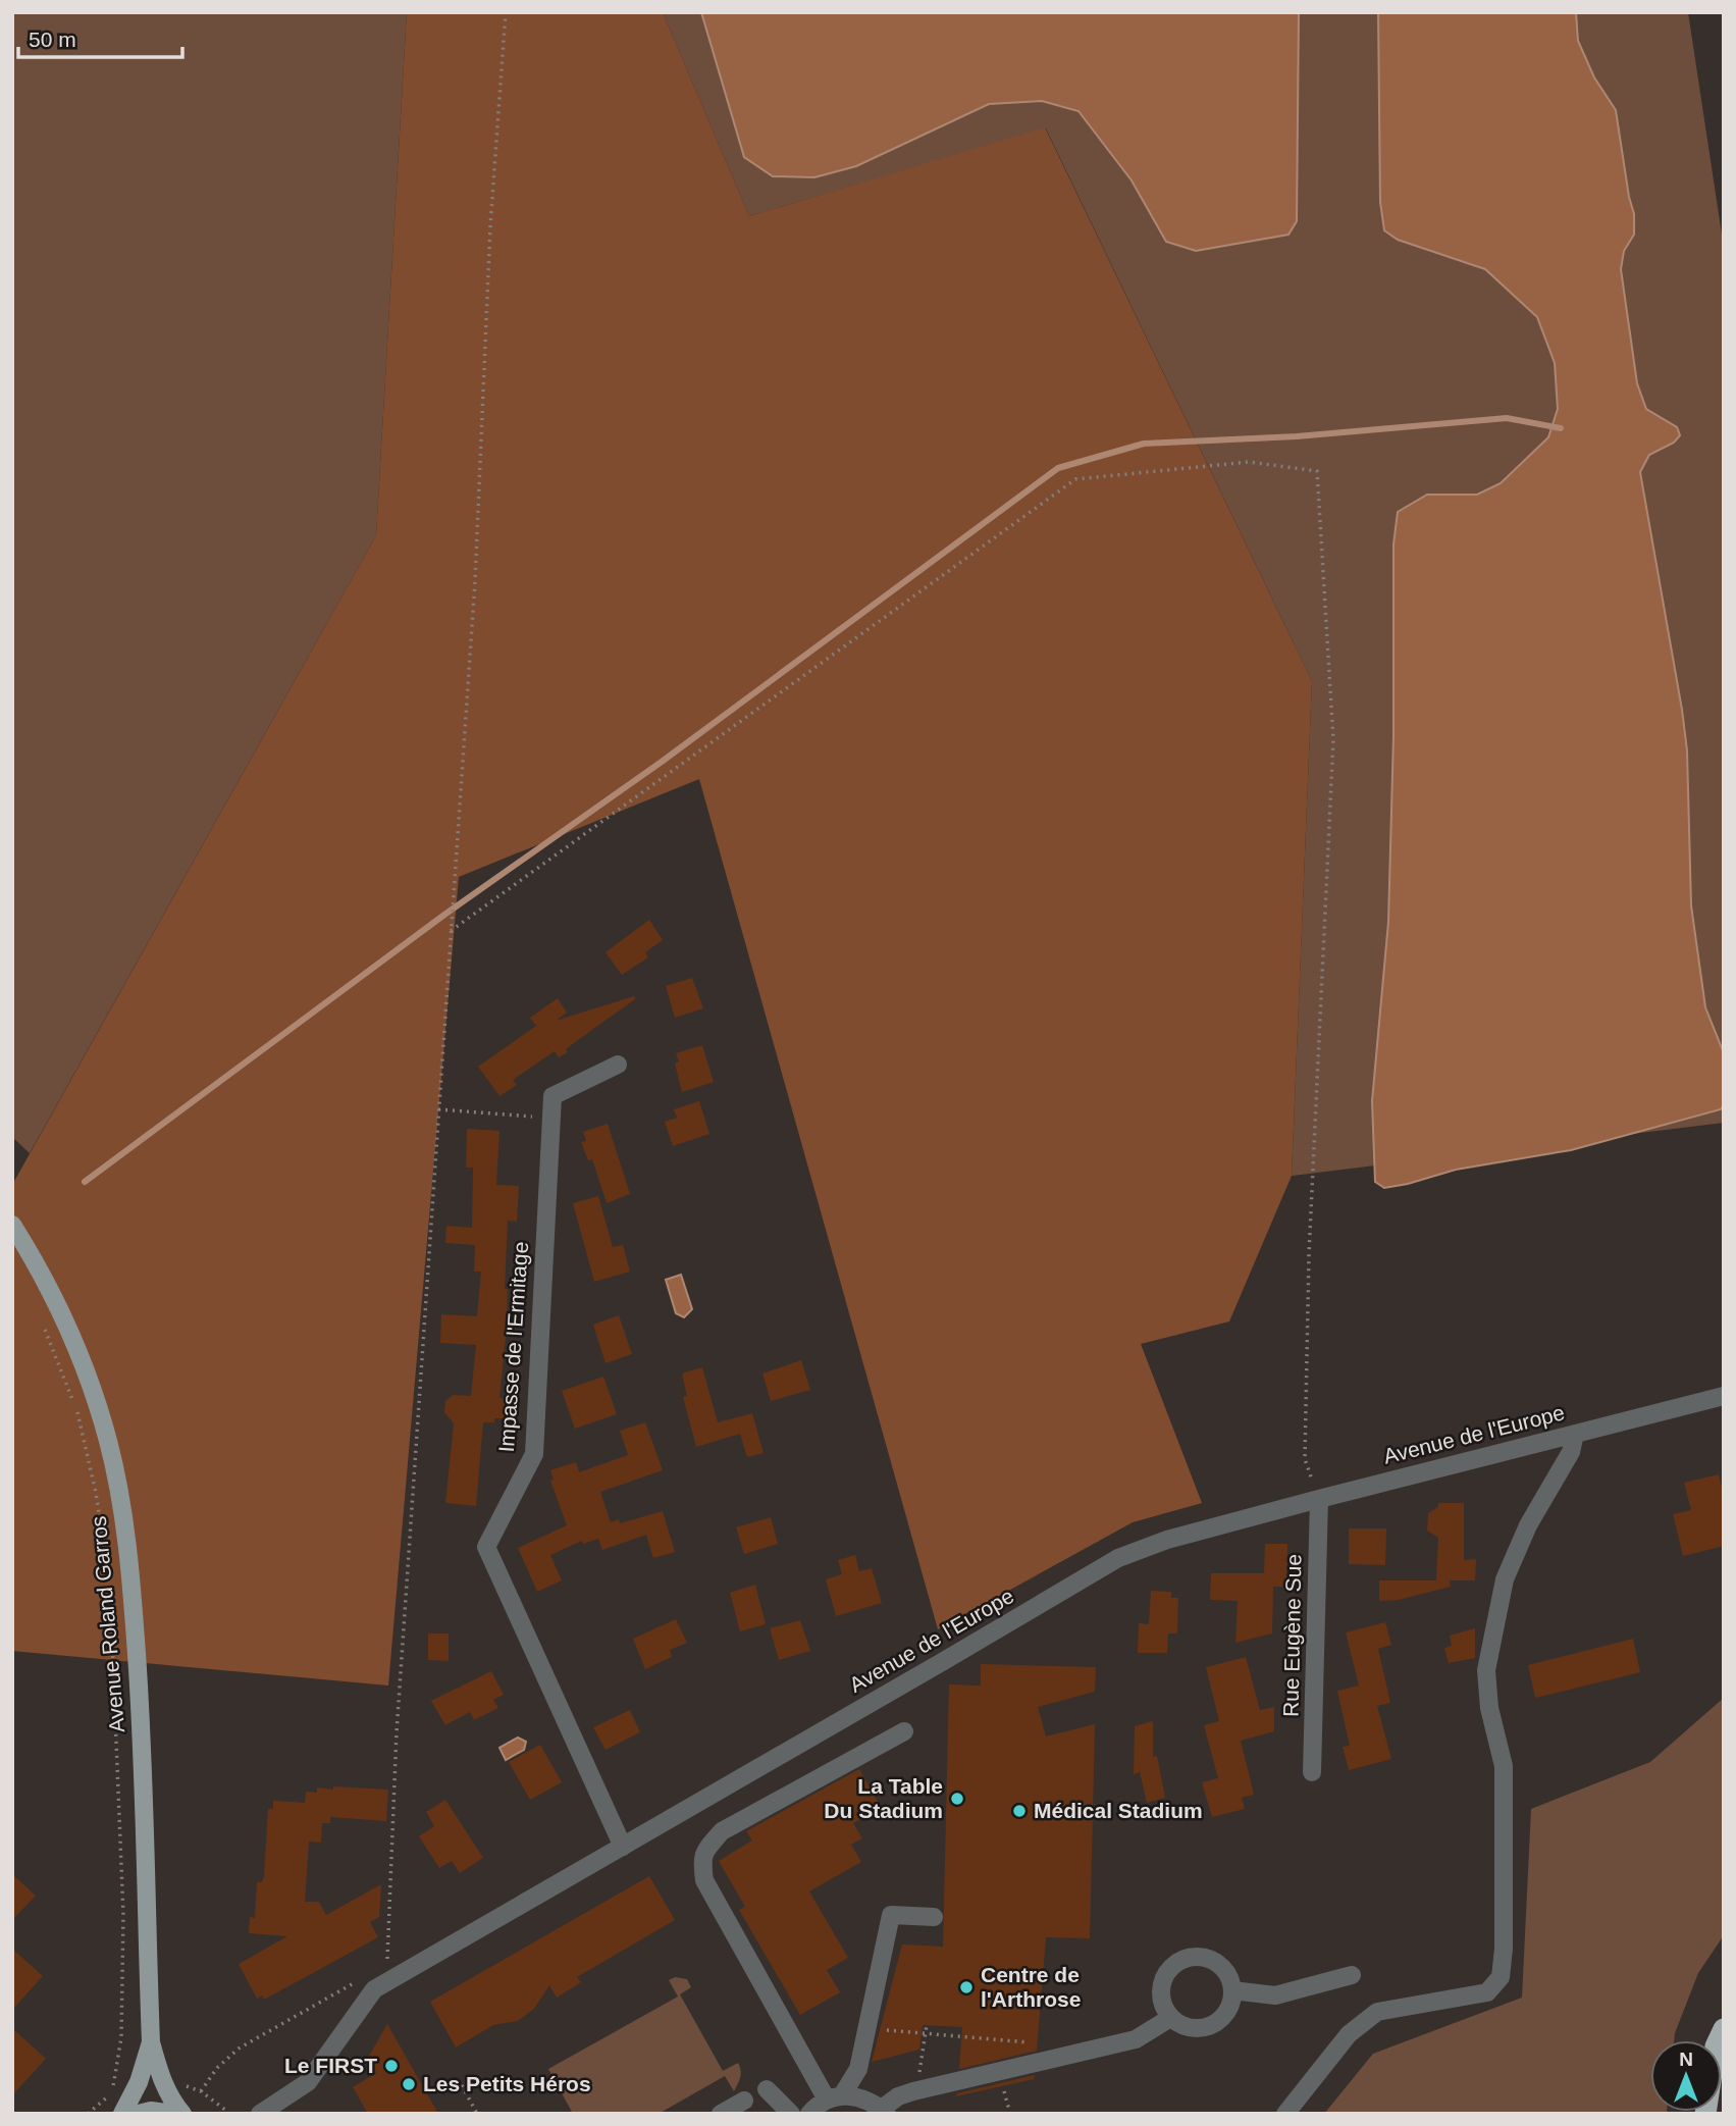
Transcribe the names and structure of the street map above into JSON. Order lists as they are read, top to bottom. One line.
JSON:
{"streets":{"main road":["Avenue Roland Garros"],"street":["Impasse de l'Ermitage","Avenue de l'Europe","Rue Eugène Sue"]},"crossings":[["Impasse de l'Ermitage","Avenue de l'Europe"],["Avenue de l'Europe","Rue Eugène Sue"]],"places":["La Table Du Stadium","Médical Stadium","Centre de l'Arthrose","Le FIRST","Les Petits Héros"],"scale_bar":"50 m","north":"top"}
